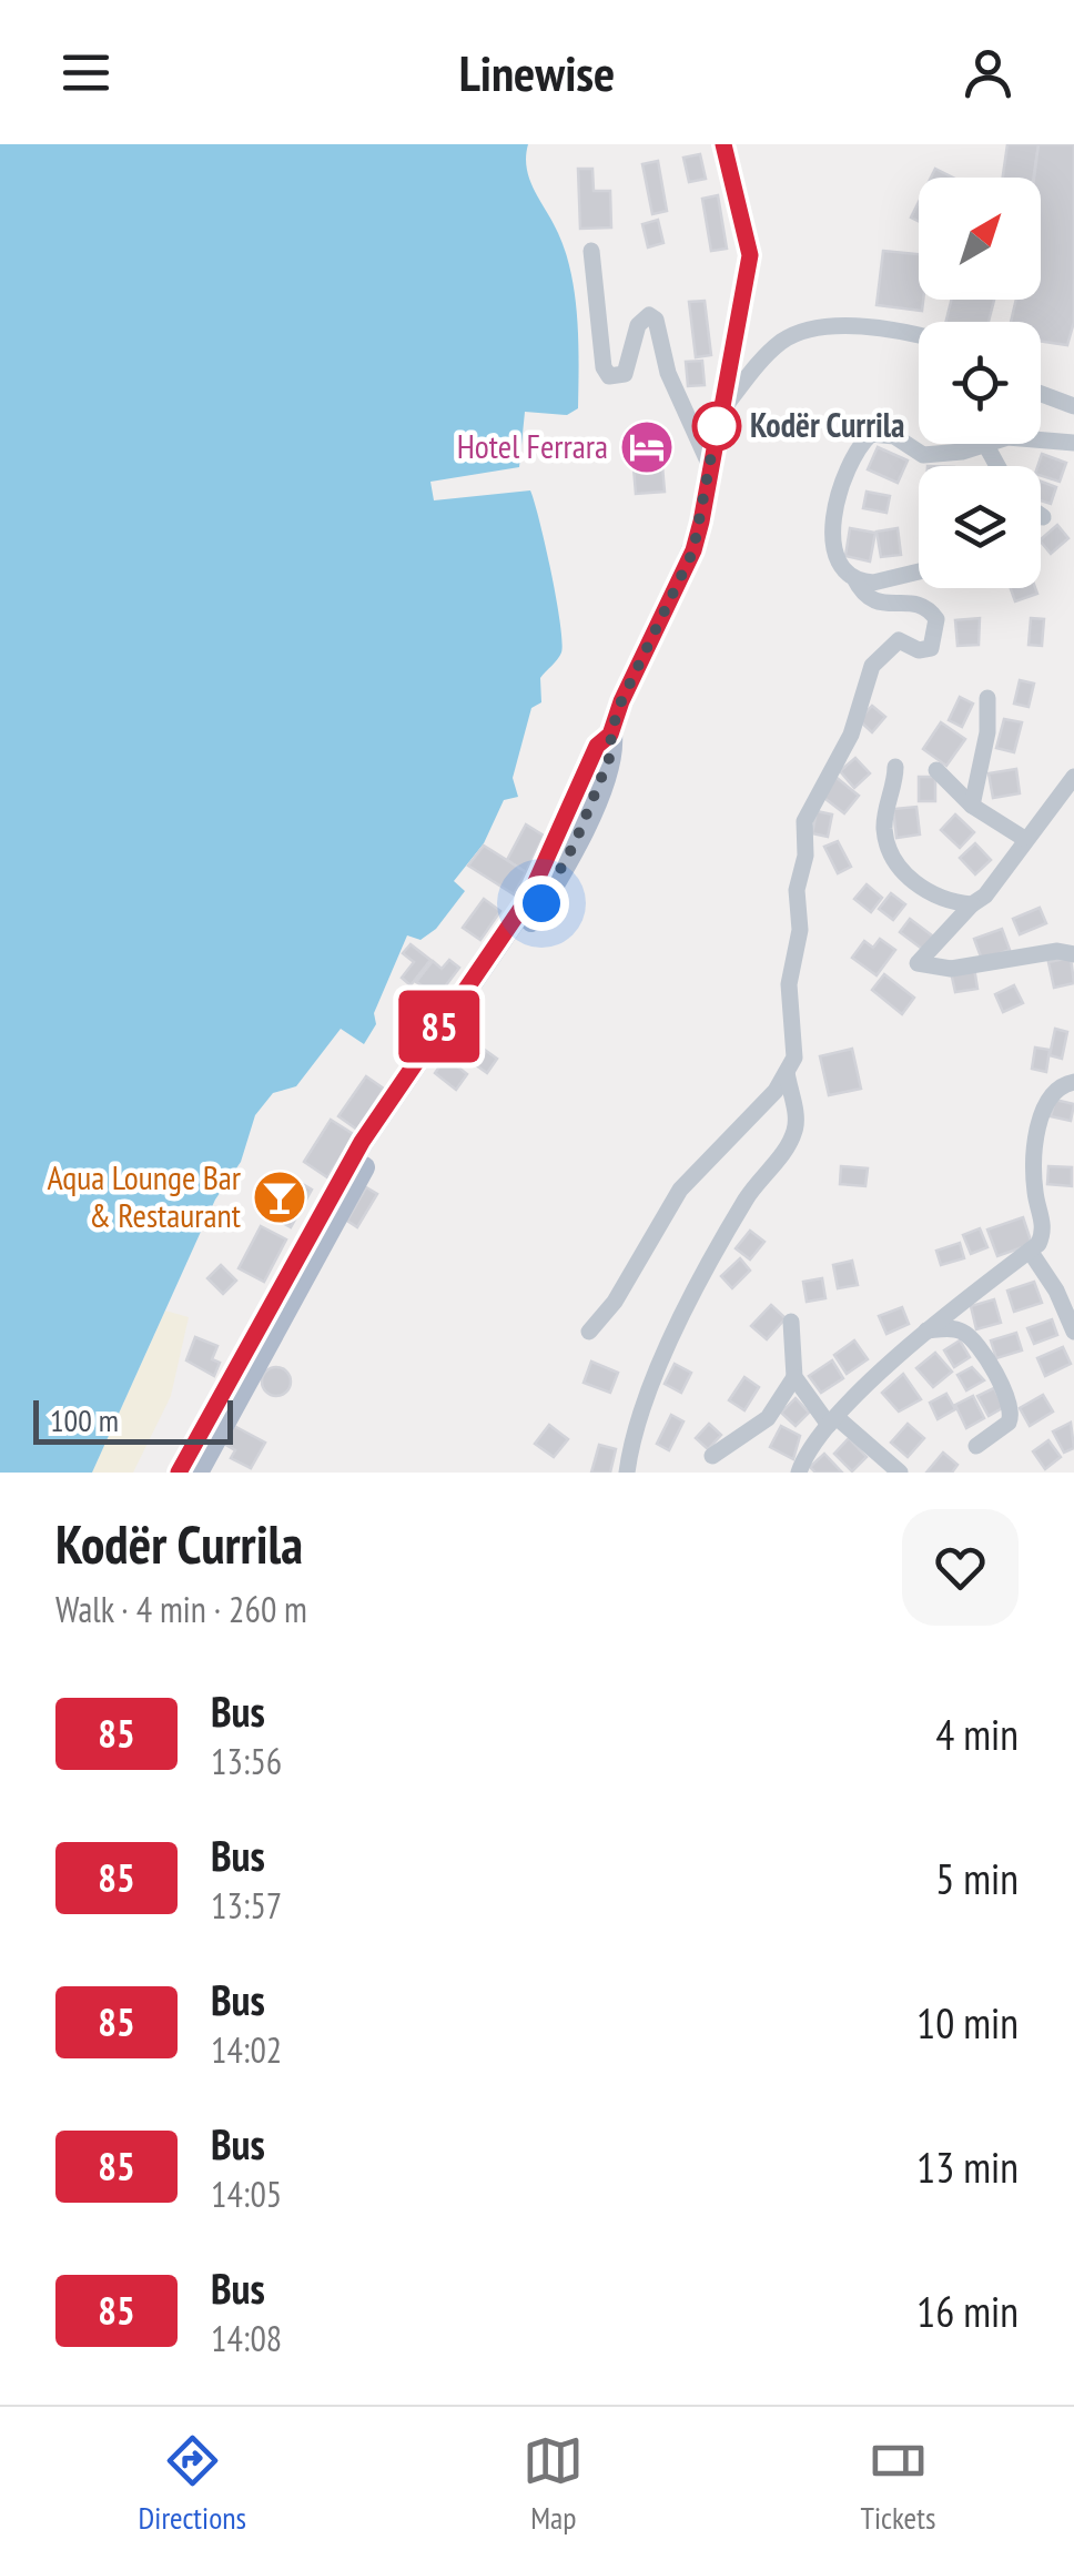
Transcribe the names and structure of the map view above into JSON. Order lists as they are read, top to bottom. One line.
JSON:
{"places":{"other":["Kodër Currila"],"hotel":["Hotel Ferrara"],"bar":["Aqua Lounge Bar & Restaurant"]},"lines":["bus line 85"],"scale_bar":"100 m","north":"top right","page":{"header":"Linewise","on_map":"85","scale":"100 m","heading":["Kodër Currila","Walk · 4 min · 260 m"],"list":[{"mark":"85","name":"Bus","note":"13:56","value":"4 min"},{"mark":"85","name":"Bus","note":"13:57","value":"5 min"},{"mark":"85","name":"Bus","note":"14:02","value":"10 min"},{"mark":"85","name":"Bus","note":"14:05","value":"13 min"},{"mark":"85","name":"Bus","note":"14:08","value":"16 min"}],"tabs":["Directions","Map","Tickets"]}}
